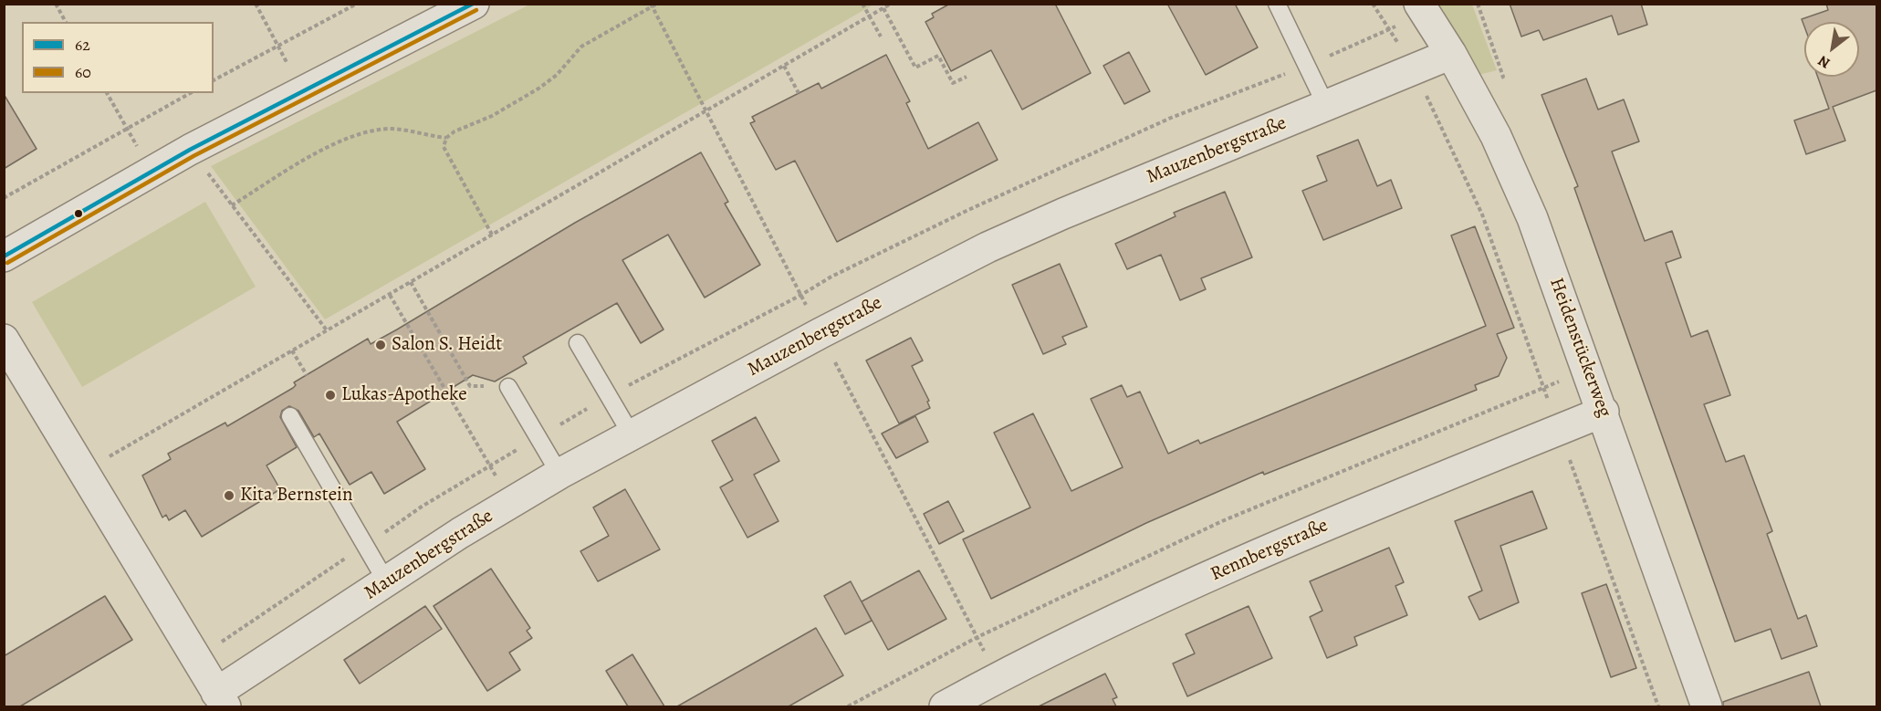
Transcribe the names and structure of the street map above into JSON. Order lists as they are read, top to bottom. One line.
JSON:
{"streets":{"street":["Mauzenbergstraße","Heidenstückerweg","Rennbergstraße"]},"crossings":[["Mauzenbergstraße","Heidenstückerweg"],["Heidenstückerweg","Rennbergstraße"]],"places":["Salon S. Heidt","Lukas-Apotheke","Kita Bernstein"],"lines":["transit line 62","transit line 60"],"legend":["62","60"],"north":"bottom left"}
